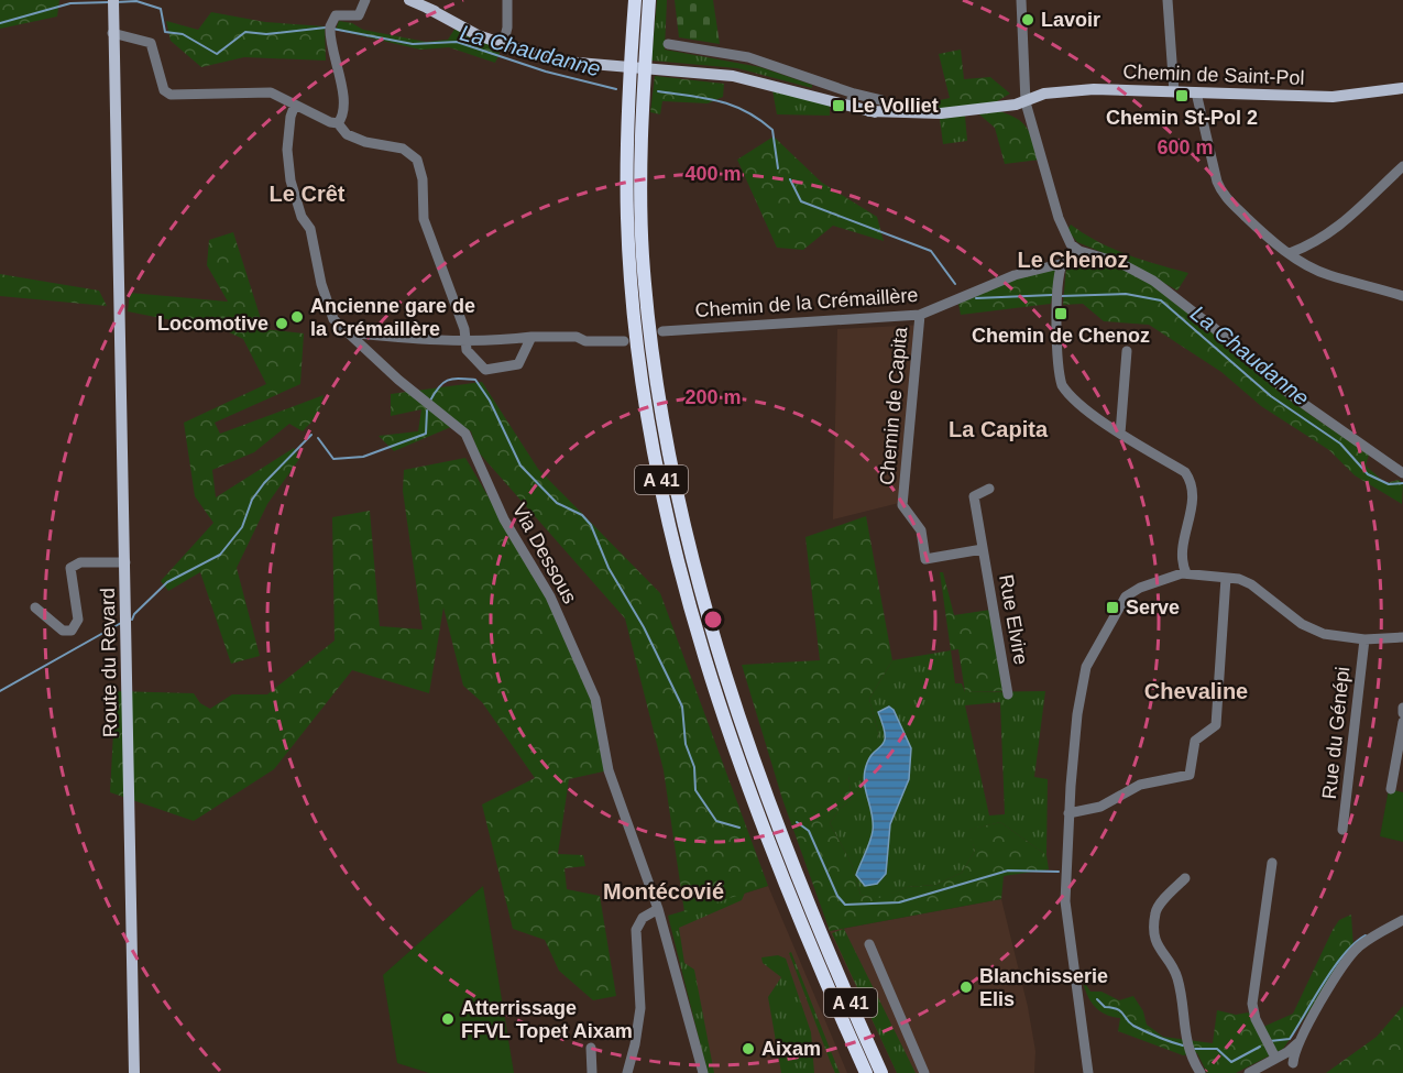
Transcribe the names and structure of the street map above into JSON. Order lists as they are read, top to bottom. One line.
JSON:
{"streets":{"highway":["A 41"],"main road":["Chemin de Saint-Pol","Route du Revard"],"street":["Chemin de la Crémaillère","Chemin de Capita","Via Dessous","Rue Elvire","Rue du Génépi"]},"crossings":[["Chemin de la Crémaillère","Chemin de Capita"],["Chemin de Capita","Rue Elvire"]],"districts":["Le Crêt","Le Chenoz","La Capita","Chevaline","Montécovié"],"water":["La Chaudanne"],"places":{"other":["Lavoir","Ancienne gare de la Crémaillère","Locomotive","Blanchisserie Elis","Atterrissage FFVL Topet Aixam","Aixam"],"transit":["Chemin St-Pol 2","Le Volliet","Chemin de Chenoz","Serve"]},"rings":["600 m","400 m","200 m"]}
